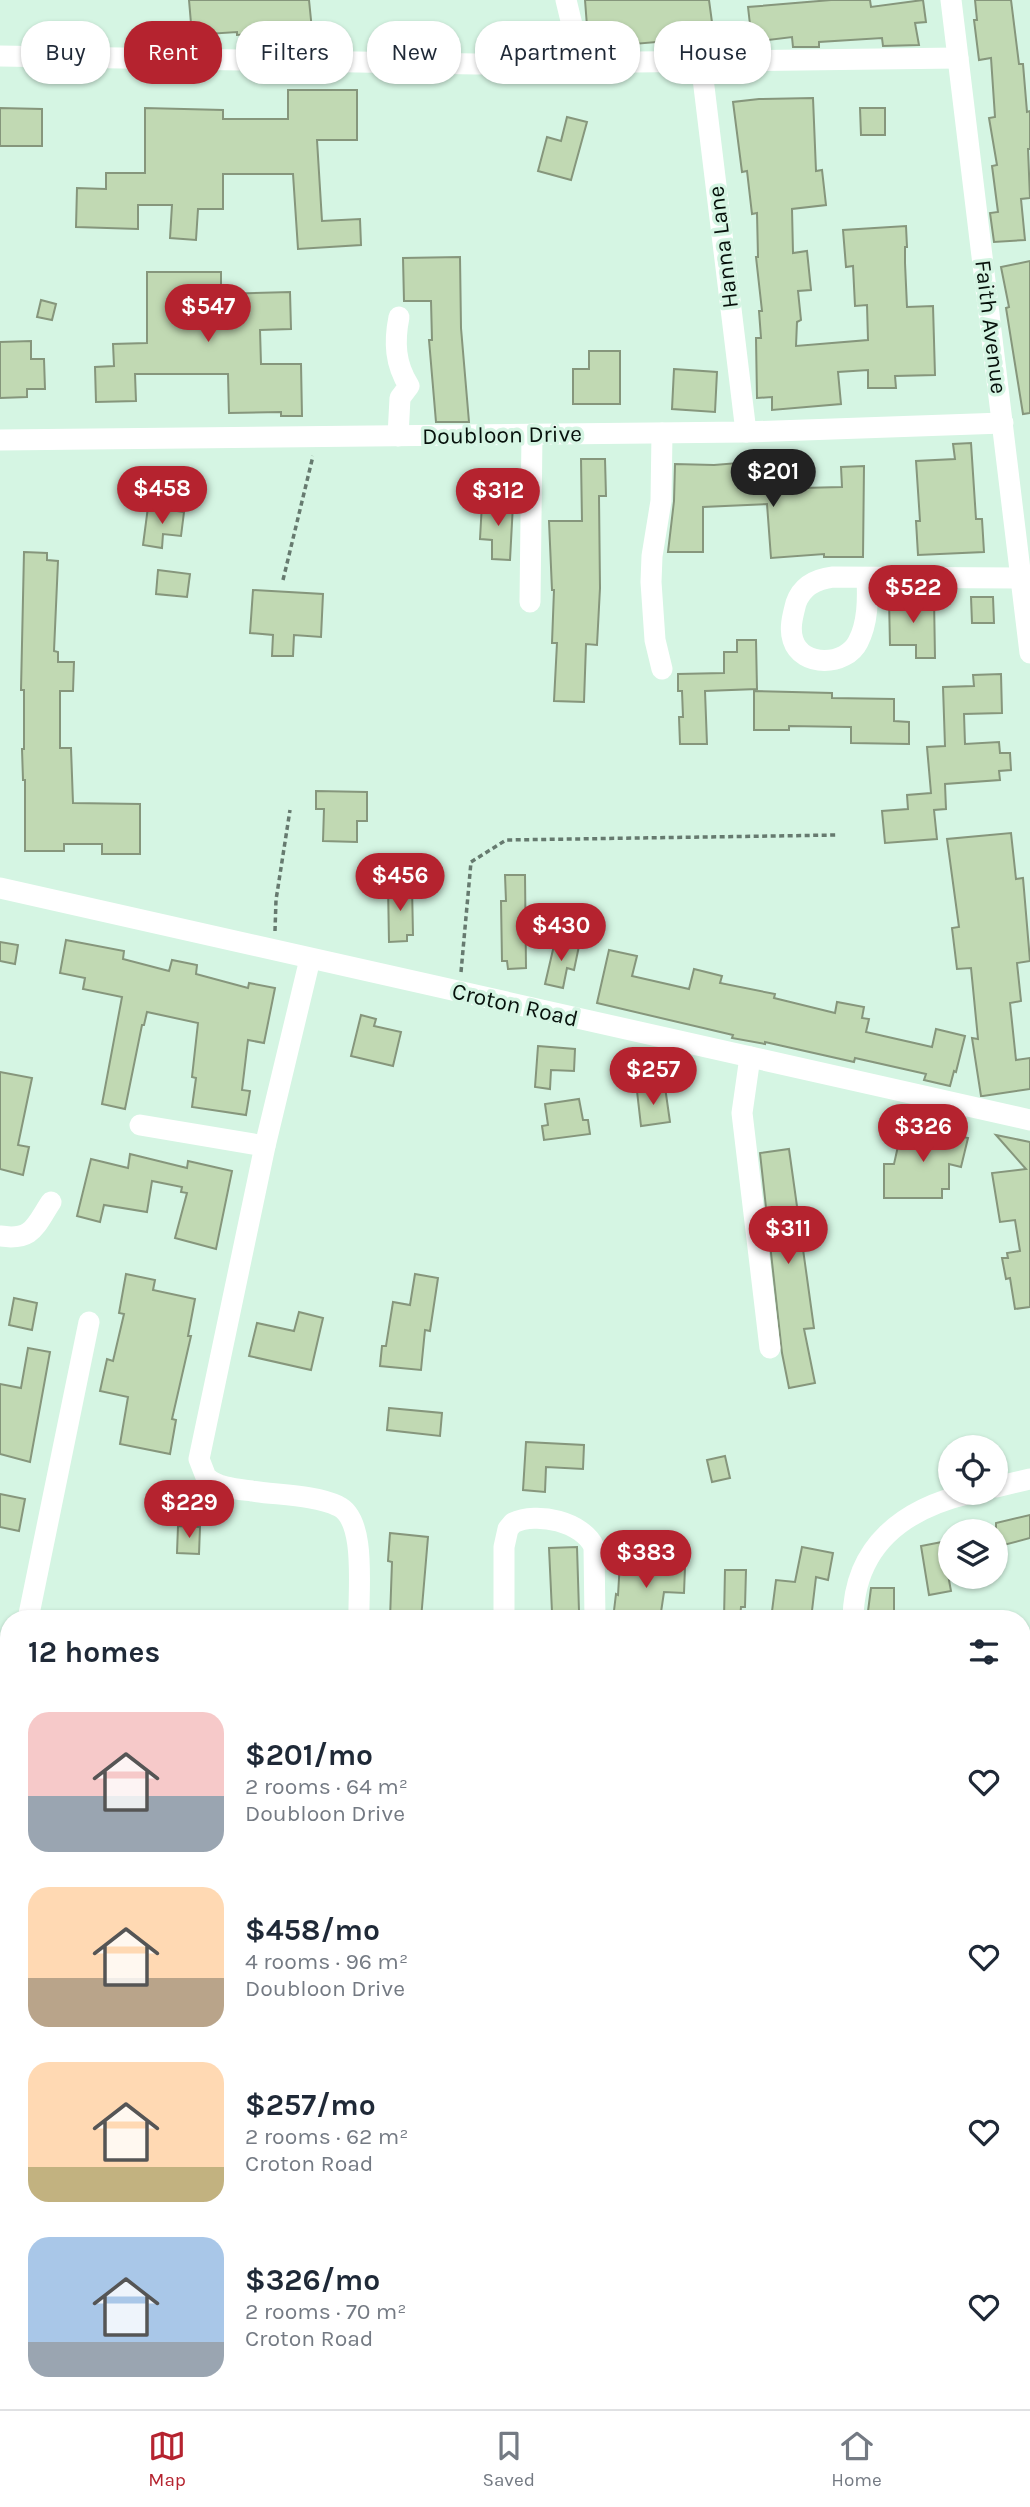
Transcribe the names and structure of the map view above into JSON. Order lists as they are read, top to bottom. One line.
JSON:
{"streets":{"street":["Hanna Lane","Faith Avenue","Doubloon Drive","Croton Road"]},"crossings":[["Hanna Lane","Doubloon Drive"],["Faith Avenue","Doubloon Drive"]],"page":{"chip":["Buy","Rent","Filters","New","Apartment","House"],"price":["$547","$201","$458","$312","$522","$456","$430","$257","$326","$311","$229","$383"],"heading":"12 homes","list":[{"name":"$201/mo","note":"2 rooms · 64 m² · Doubloon Drive"},{"name":"$458/mo","note":"4 rooms · 96 m² · Doubloon Drive"},{"name":"$257/mo","note":"2 rooms · 62 m² · Croton Road"},{"name":"$326/mo","note":"2 rooms · 70 m² · Croton Road"}],"tabs":["Map","Saved","Home"]}}
